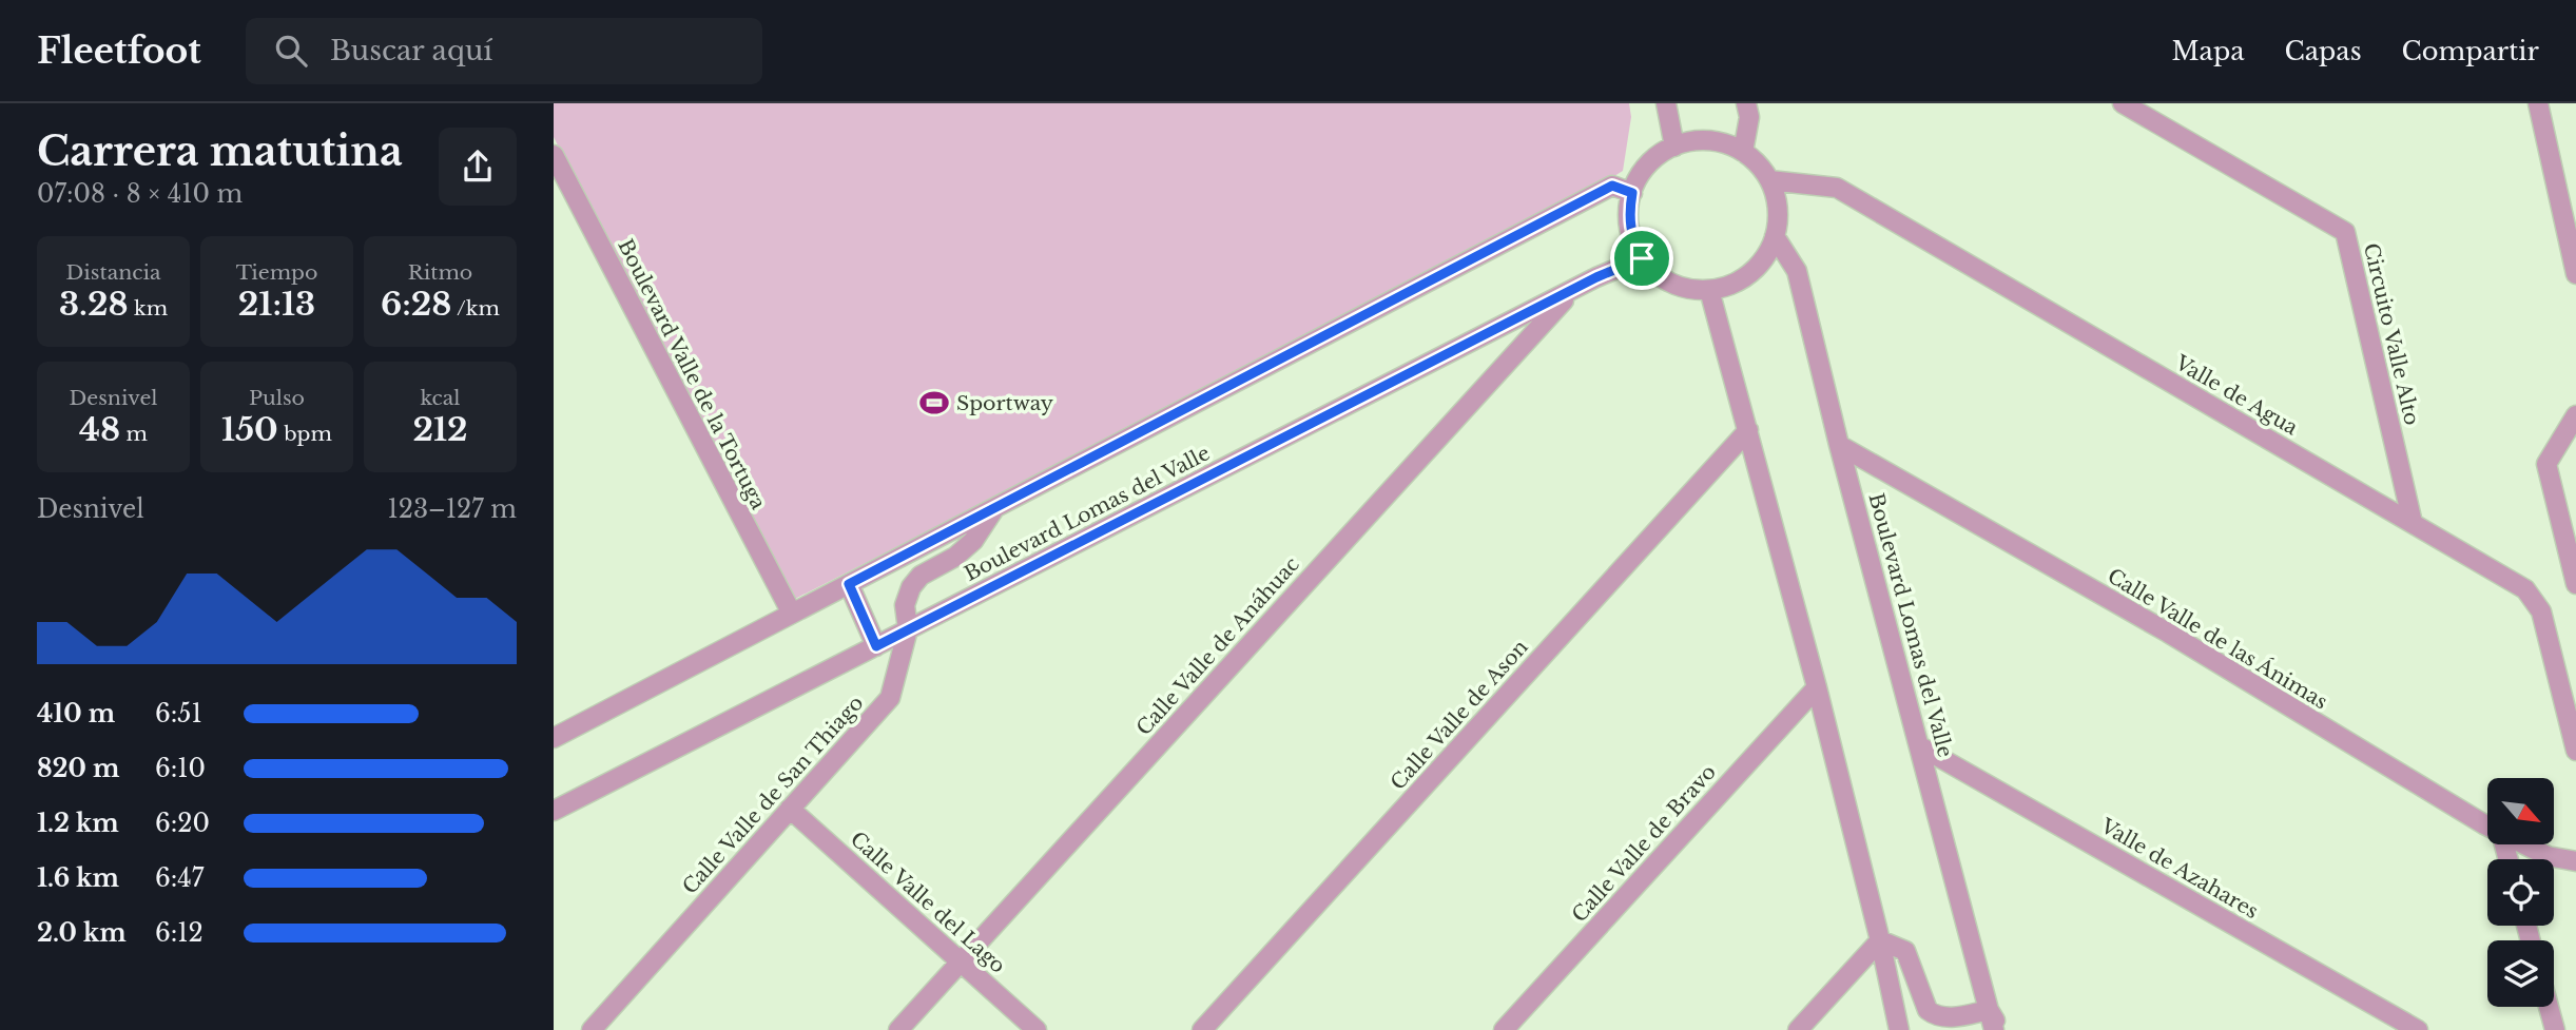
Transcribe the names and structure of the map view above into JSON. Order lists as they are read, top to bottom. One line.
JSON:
{"streets":{"street":["Circuito Valle Alto","Boulevard Valle de la Tortuga","Valle de Agua","Boulevard Lomas del Valle","Calle Valle de las Ánimas","Calle Valle de Anáhuac","Calle Valle de Ason","Calle Valle de San Thiago","Calle Valle de Bravo","Valle de Azahares","Calle Valle del Lago"]},"crossings":[["Circuito Valle Alto","Valle de Agua"],["Valle de Agua","Boulevard Lomas del Valle"],["Boulevard Lomas del Valle","Calle Valle de las Ánimas"],["Boulevard Lomas del Valle","Calle Valle de Anáhuac"],["Boulevard Lomas del Valle","Calle Valle de San Thiago"],["Boulevard Lomas del Valle","Valle de Azahares"],["Calle Valle de Anáhuac","Calle Valle del Lago"],["Calle Valle de San Thiago","Calle Valle del Lago"]],"places":{"sports":["Sportway"]},"north":"bottom right","page":{"header":"Fleetfoot","search":"Buscar aquí","nav":["Mapa","Capas","Compartir"],"heading":["Carrera matutina","07:08 · 8 × 410 m"],"stats":[["Distancia","3.28 km"],["Tiempo","21:13"],["Ritmo","6:28 /km"],["Desnivel","48 m"],["Pulso","150 bpm"],["kcal","212"]],"chart":["Desnivel","123–127 m"],"list":[{"name":"410 m","note":"6:51"},{"name":"820 m","note":"6:10"},{"name":"1.2 km","note":"6:20"},{"name":"1.6 km","note":"6:47"},{"name":"2.0 km","note":"6:12"}]}}
